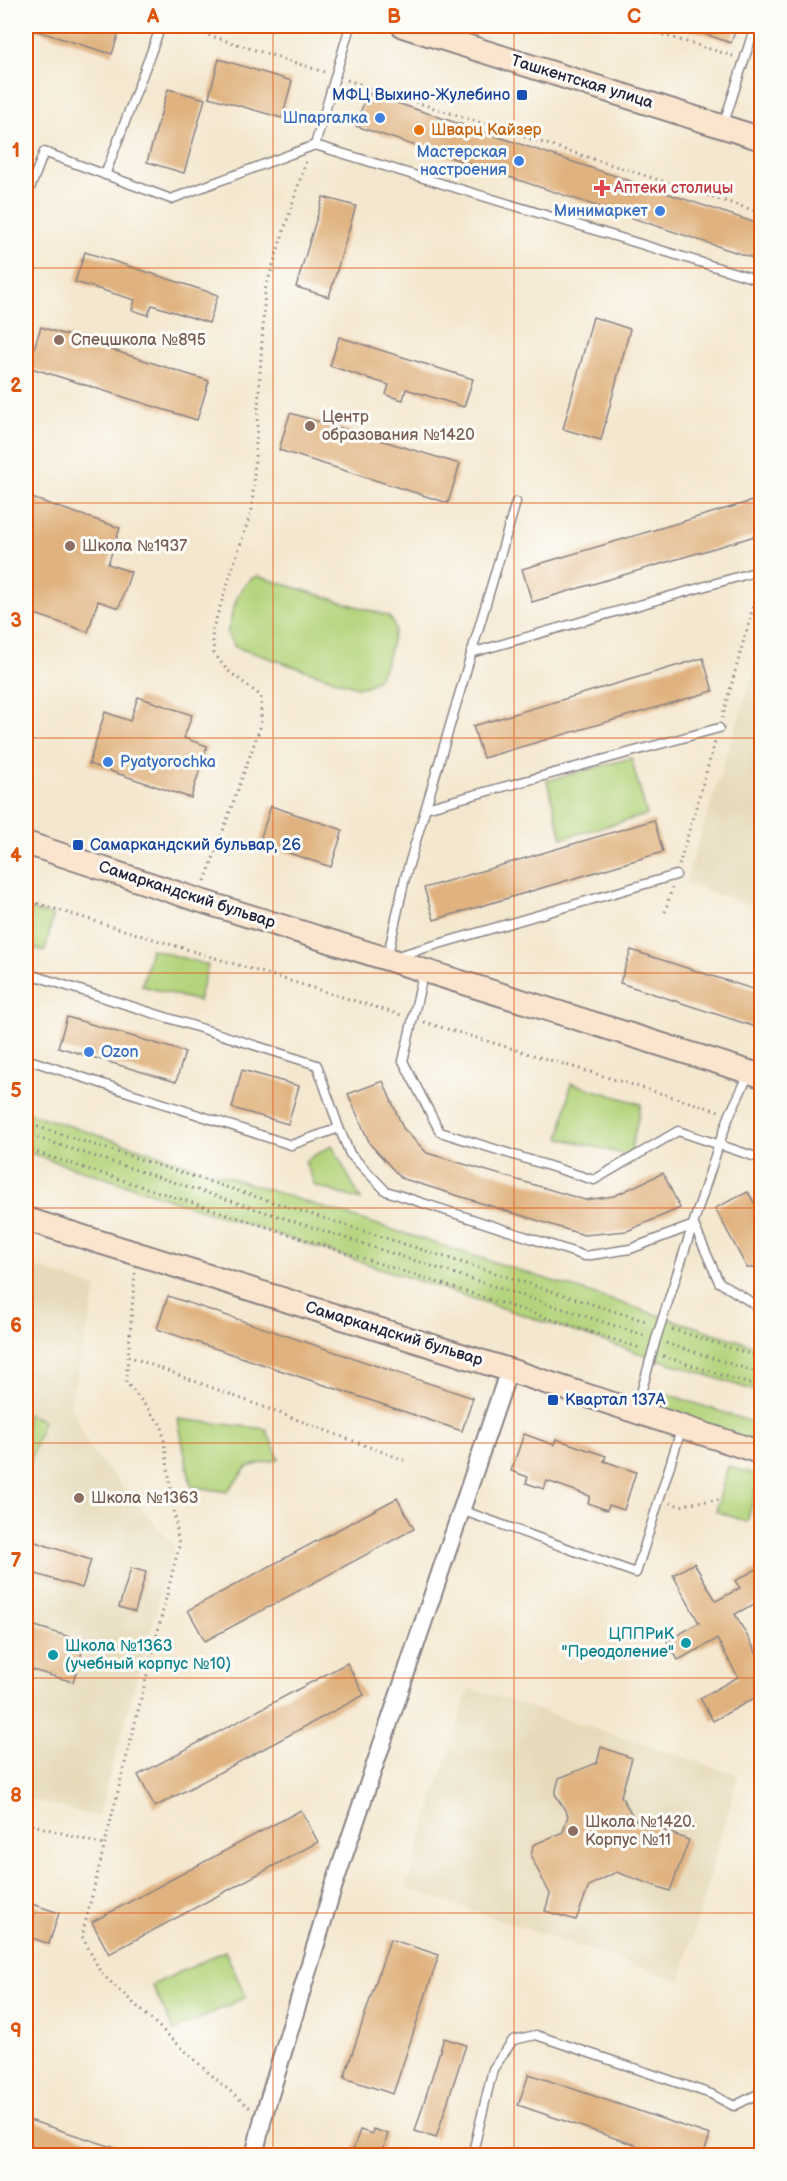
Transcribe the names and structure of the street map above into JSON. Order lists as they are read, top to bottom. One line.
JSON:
{"streets":{"street":["Ташкентская улица","Самаркандский бульвар"]},"places":{"transit":["МФЦ Выхино-Жулебино","Самаркандский бульвар, 26","Квартал 137А"],"other":["Шпаргалка","Шварц Кайзер","Мастерская настроения","Минимаркет","Спецшкола №895","Центр образования №1420","Школа №1937","Pyatyorochka","Ozon","Школа №1363","ЦППРиК \"Преодоление\"","Школа №1363 (учебный корпус №10)","Школа №1420. Корпус №11"],"health":["Аптеки столицы"]},"grid":{"columns":["A","B","C"],"rows":["1","2","3","4","5","6","7","8","9"]}}
